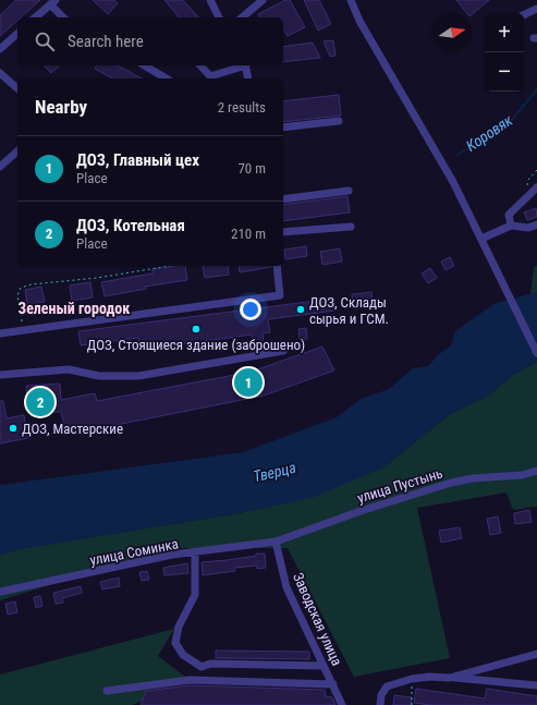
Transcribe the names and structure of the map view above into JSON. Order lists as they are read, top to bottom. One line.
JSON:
{"streets":{"street":["улица Пустынь","улица Соминка","Заводская улица"]},"crossings":[["улица Пустынь","улица Соминка"],["улица Пустынь","Заводская улица"],["улица Соминка","Заводская улица"]],"districts":["Зеленый городок"],"water":["Коровяк","Тверца"],"places":["ДОЗ, Склады сырья и ГСМ.","ДОЗ, Стоящиеся здание (заброшено)","ДОЗ, Мастерские"],"north":"right","page":{"map_buttons":["+","−"],"search":"Search here","heading":["Nearby","2 results"],"list":[{"mark":"1","name":"ДОЗ, Главный цех","note":"Place","value":"70 m"},{"mark":"2","name":"ДОЗ, Котельная","note":"Place","value":"210 m"}],"pins":["1","2"]}}
